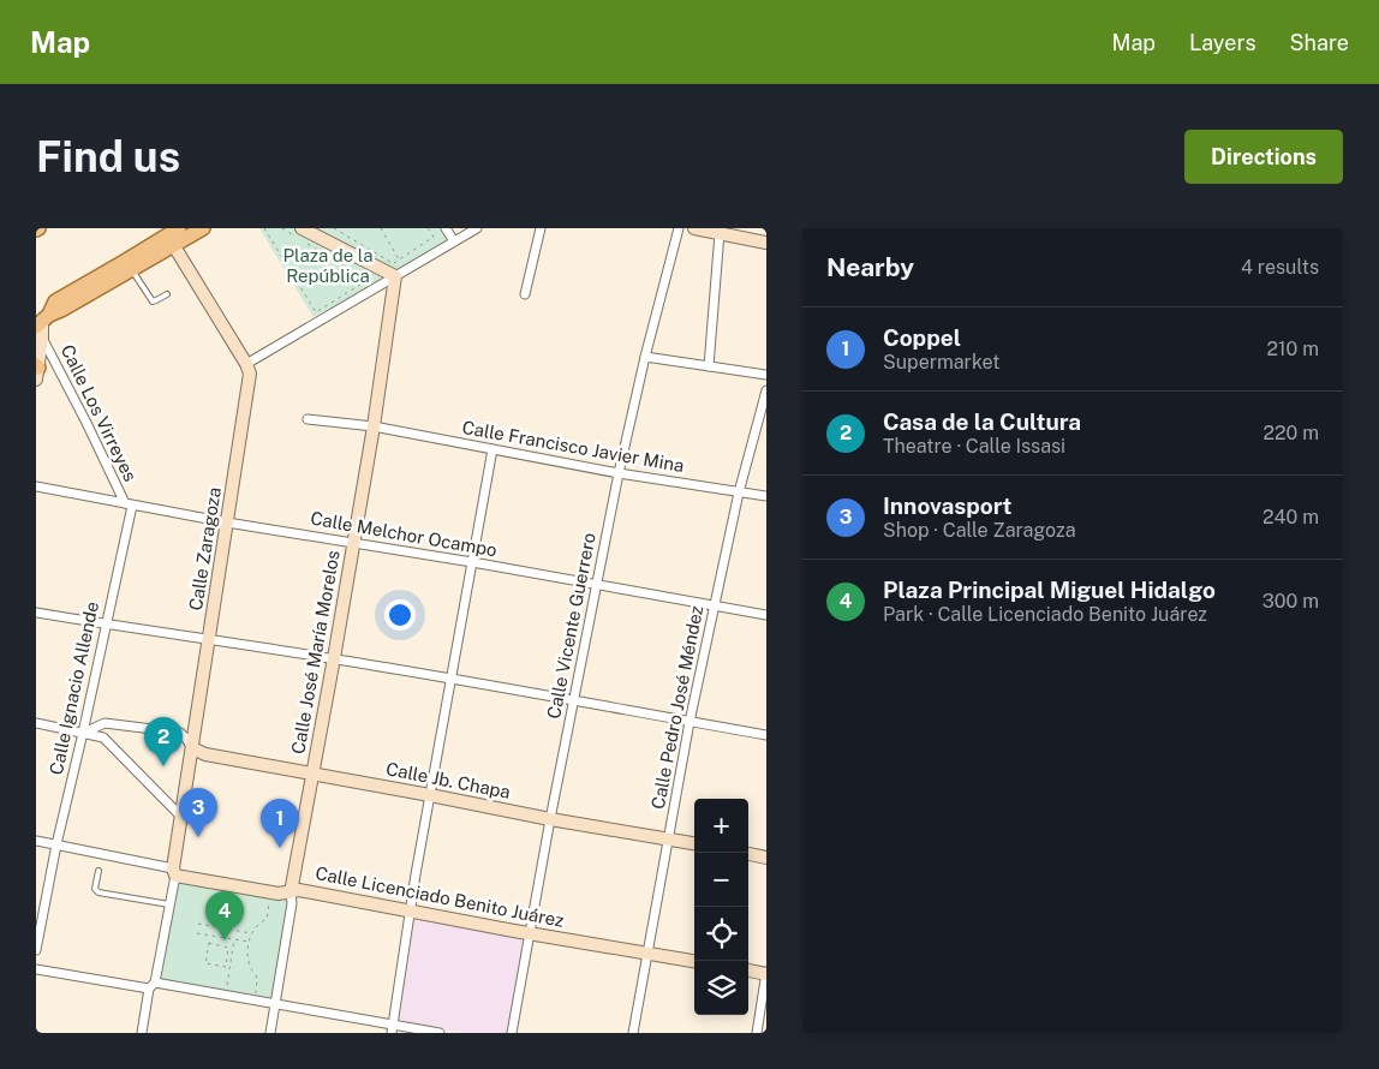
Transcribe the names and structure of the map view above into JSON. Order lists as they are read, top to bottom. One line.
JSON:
{"streets":{"main road":["Calle Zaragoza","Calle José María Morelos","Calle Jb. Chapa","Calle Licenciado Benito Juárez"],"street":["Calle Los Virreyes","Calle Francisco Javier Mina","Calle Melchor Ocampo","Calle Vicente Guerrero","Calle Ignacio Allende","Calle Pedro José Méndez"]},"crossings":[["Calle Los Virreyes","Calle Melchor Ocampo"],["Calle Los Virreyes","Calle Ignacio Allende"],["Calle Francisco Javier Mina","Calle Vicente Guerrero"],["Calle Francisco Javier Mina","Calle José María Morelos"],["Calle Francisco Javier Mina","Calle Pedro José Méndez"],["Calle Melchor Ocampo","Calle Zaragoza"],["Calle Melchor Ocampo","Calle Vicente Guerrero"],["Calle Melchor Ocampo","Calle José María Morelos"],["Calle Melchor Ocampo","Calle Ignacio Allende"],["Calle Melchor Ocampo","Calle Pedro José Méndez"],["Calle Zaragoza","Calle Jb. Chapa"],["Calle Zaragoza","Calle Licenciado Benito Juárez"],["Calle Vicente Guerrero","Calle Jb. Chapa"],["Calle Vicente Guerrero","Calle Licenciado Benito Juárez"],["Calle José María Morelos","Calle Jb. Chapa"],["Calle José María Morelos","Calle Licenciado Benito Juárez"],["Calle Pedro José Méndez","Calle Jb. Chapa"],["Calle Pedro José Méndez","Calle Licenciado Benito Juárez"]],"parks":["Plaza de la República"],"page":{"header":"Map","nav":["Map","Layers","Share"],"buttons":"Directions","title":"Find us","heading":["Nearby","4 results"],"list":[{"mark":"1","name":"Coppel","note":"Supermarket","value":"210 m"},{"mark":"2","name":"Casa de la Cultura","note":"Theatre · Calle Issasi","value":"220 m"},{"mark":"3","name":"Innovasport","note":"Shop · Calle Zaragoza","value":"240 m"},{"mark":"4","name":"Plaza Principal Miguel Hidalgo","note":"Park · Calle Licenciado Benito Juárez","value":"300 m"}],"pins":["2","3","1","4"],"map_buttons":["+","−"]}}
